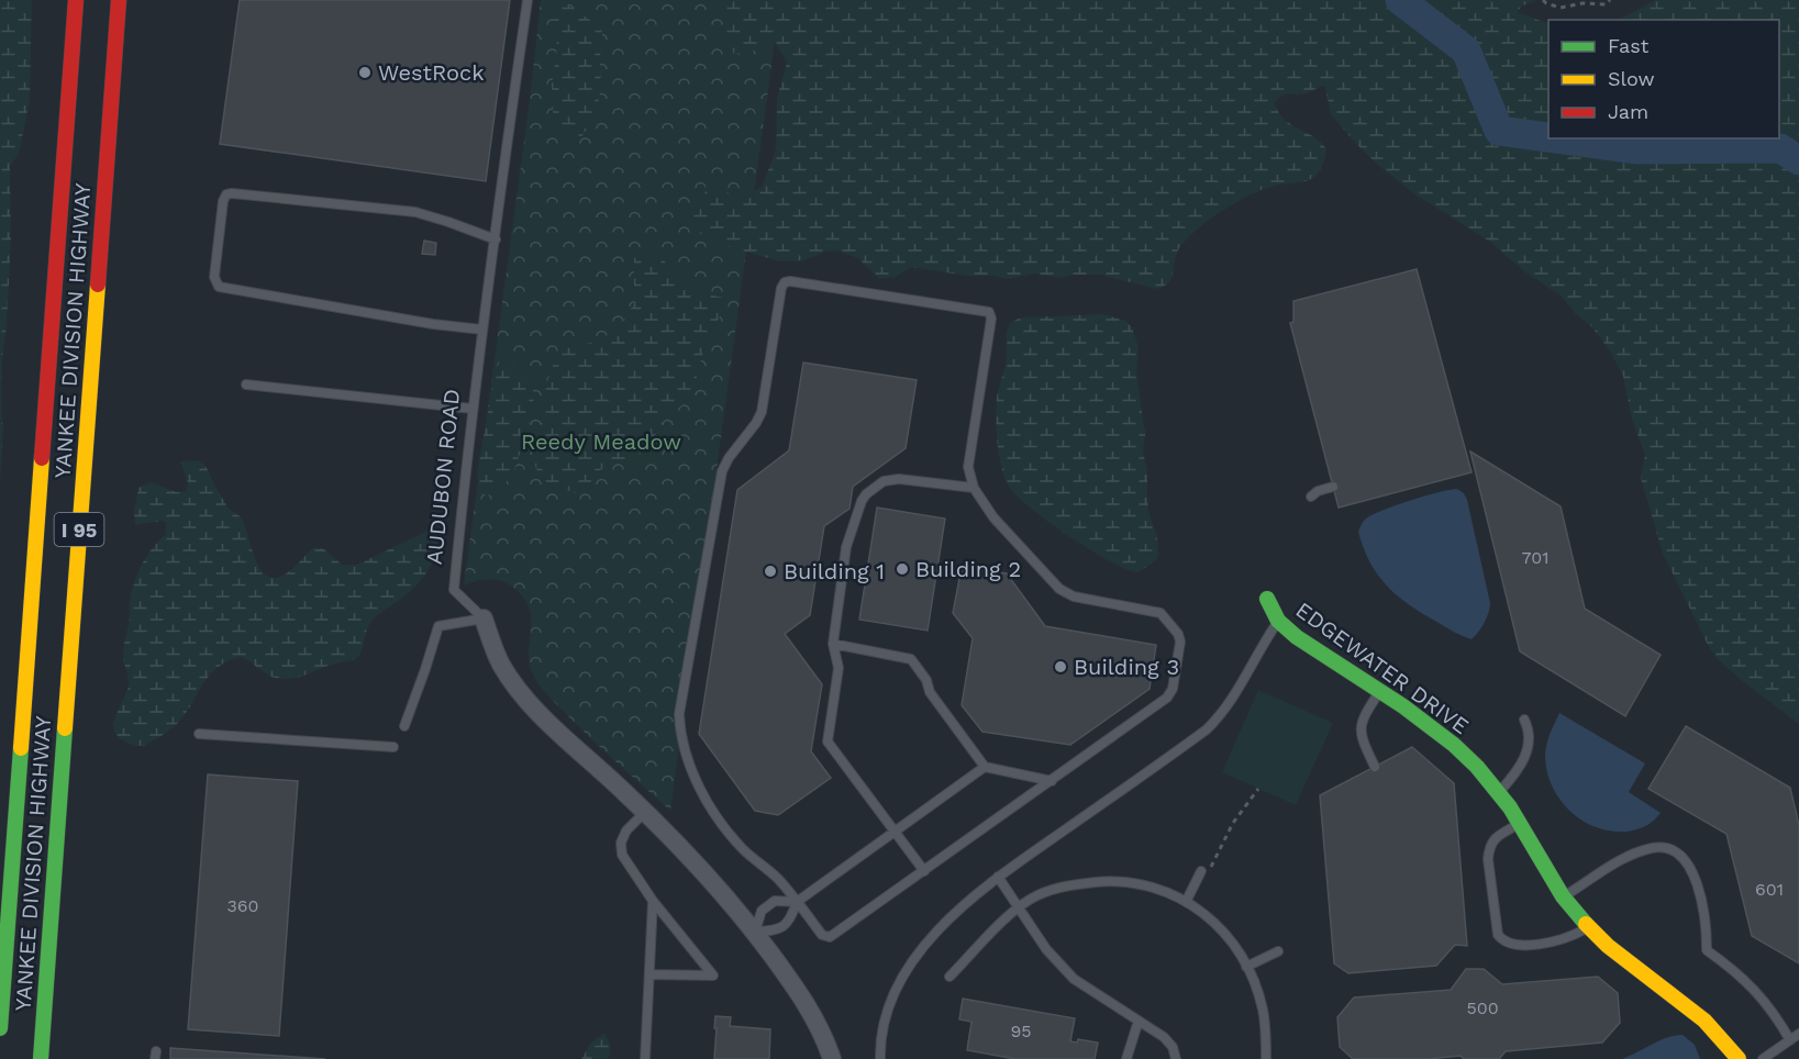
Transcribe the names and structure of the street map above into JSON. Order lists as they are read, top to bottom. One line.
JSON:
{"streets":{"main road":["YANKEE DIVISION HIGHWAY","I 95","EDGEWATER DRIVE"],"street":["AUDUBON ROAD"]},"parks":["Reedy Meadow"],"places":["WestRock","Building 2","Building 1","Building 3"],"house_numbers":["701","601","360","500","95"],"legend":["Fast","Slow","Jam"]}
